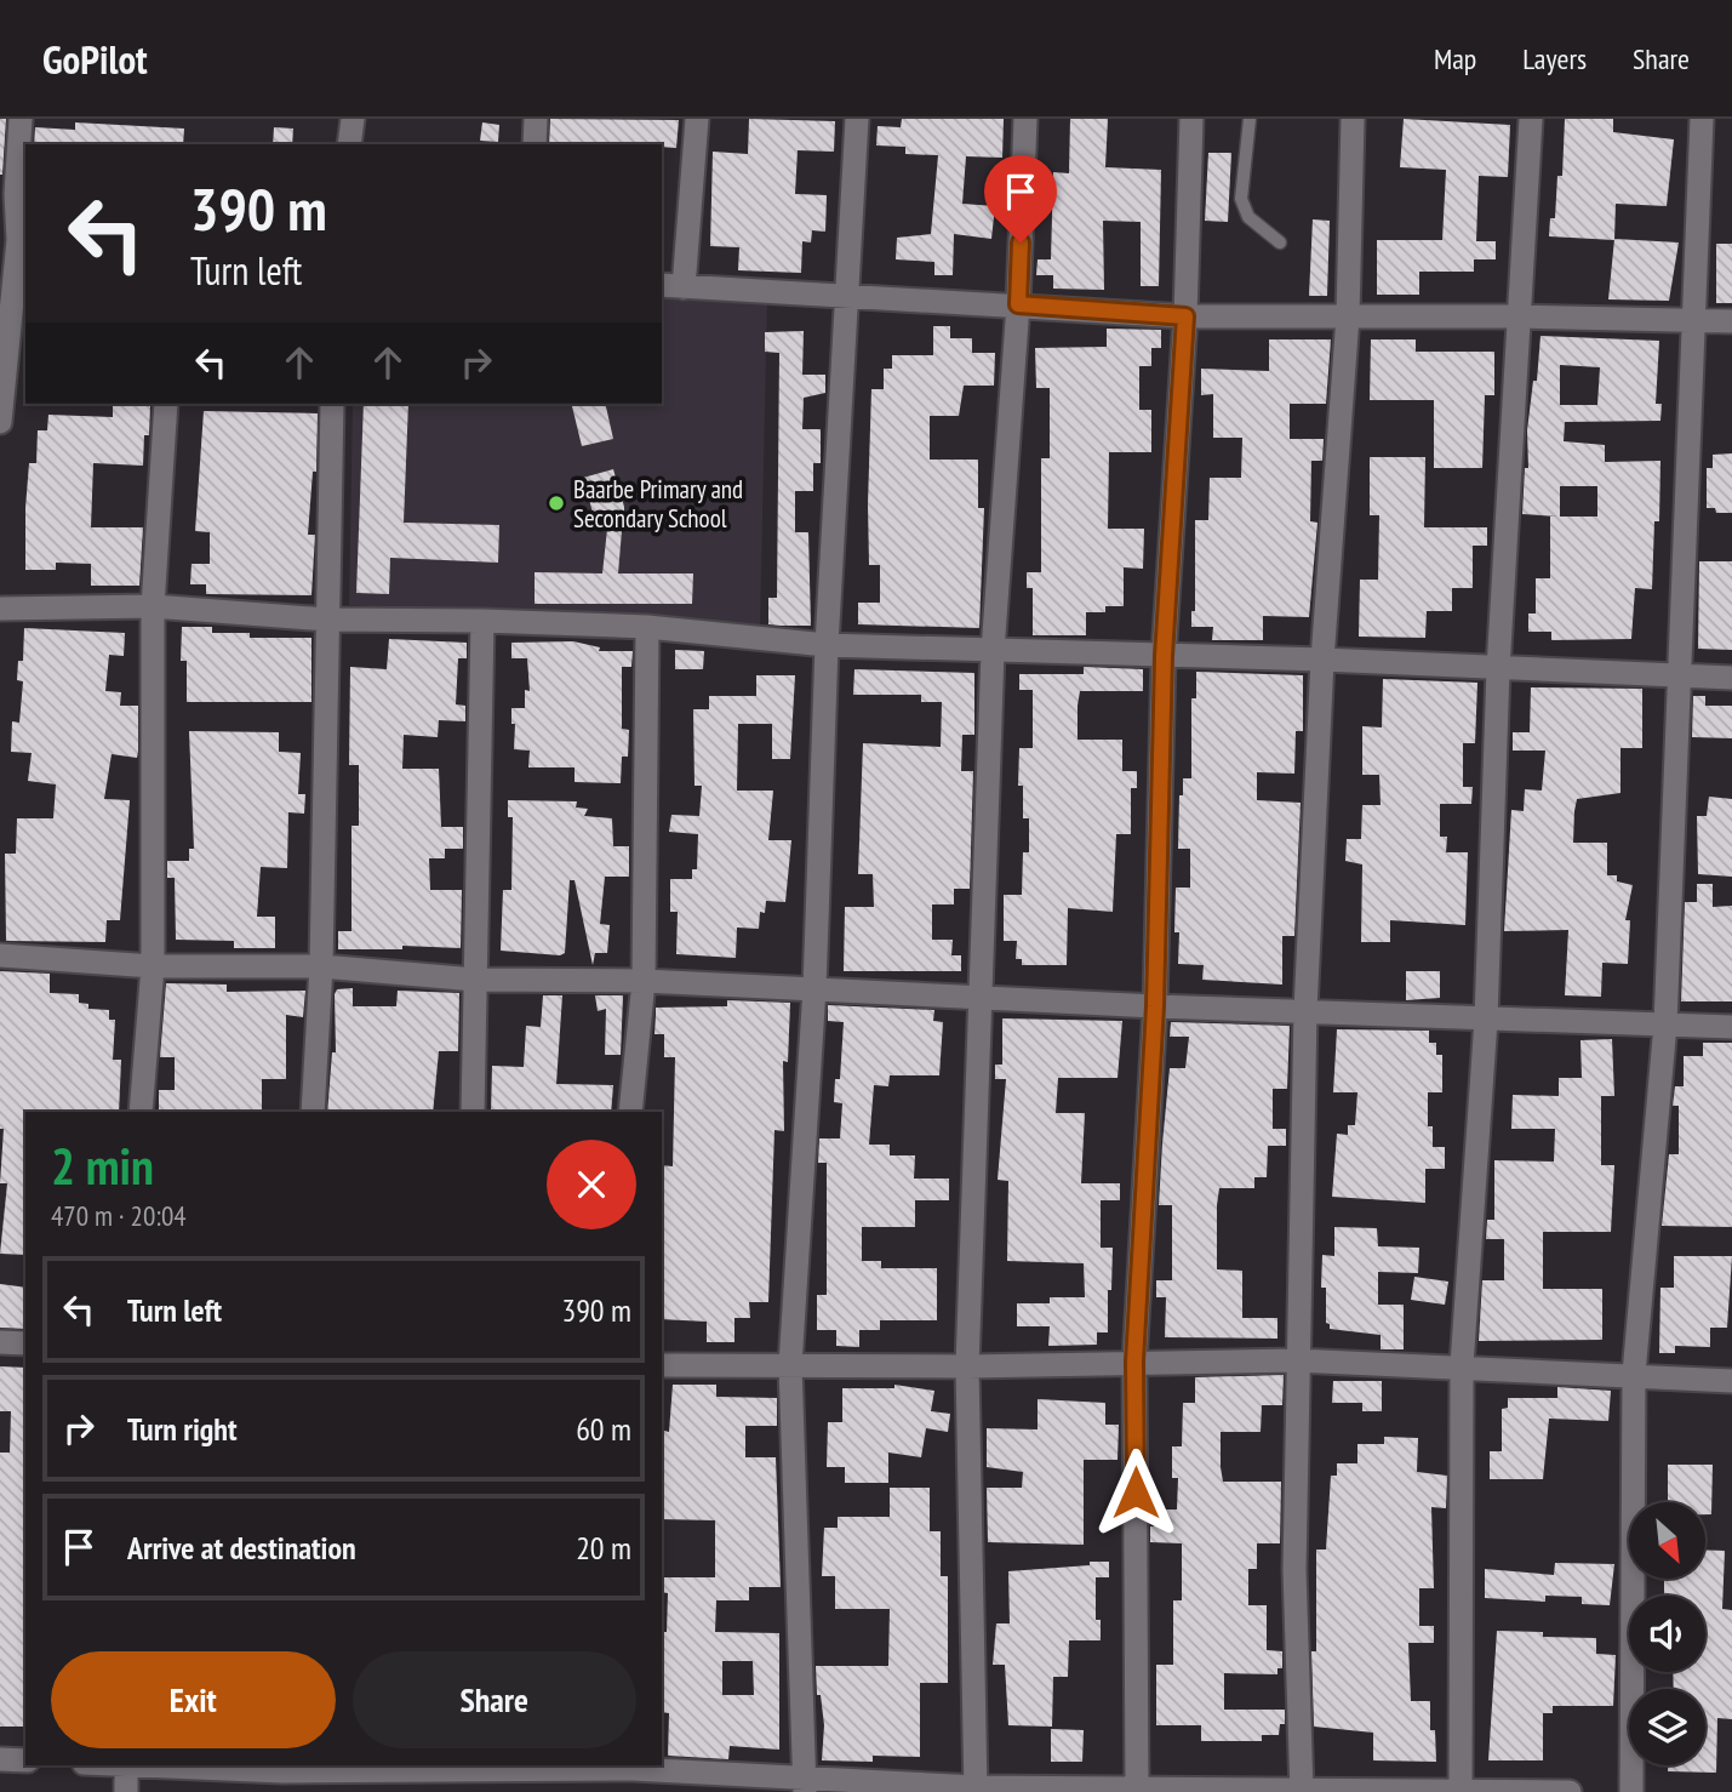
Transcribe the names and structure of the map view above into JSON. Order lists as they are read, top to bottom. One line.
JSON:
{"places":["Baarbe Primary and Secondary School"],"north":"bottom right","page":{"header":"GoPilot","nav":["Map","Layers","Share"],"turn":["390 m","Turn left"],"heading":["2 min","470 m · 20:04"],"list":[{"name":"Turn left","value":"390 m"},{"name":"Turn right","value":"60 m"},{"name":"Arrive at destination","value":"20 m"}],"buttons":["Exit","Share"]}}
